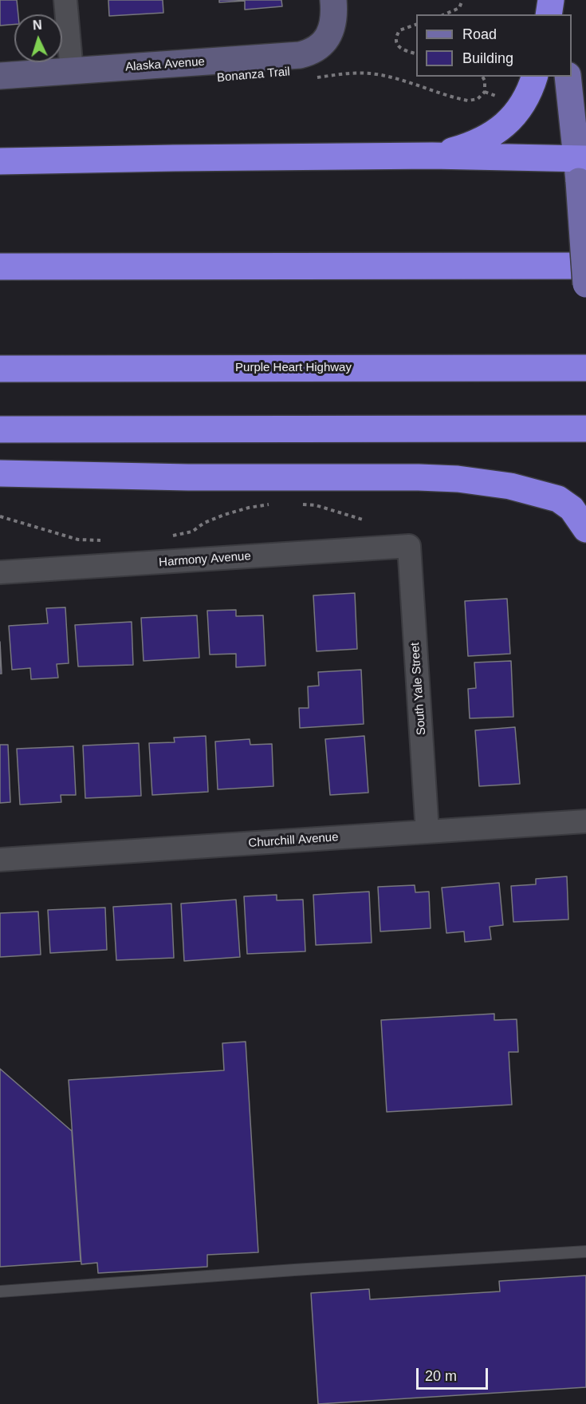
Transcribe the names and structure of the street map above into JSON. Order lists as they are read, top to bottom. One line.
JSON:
{"streets":{"highway":["Purple Heart Highway"],"street":["Alaska Avenue","Harmony Avenue","South Yale Street","Churchill Avenue"]},"crossings":[["Harmony Avenue","South Yale Street"],["South Yale Street","Churchill Avenue"]],"legend":["Road","Building"],"scale_bar":"20 m","north":"top"}
